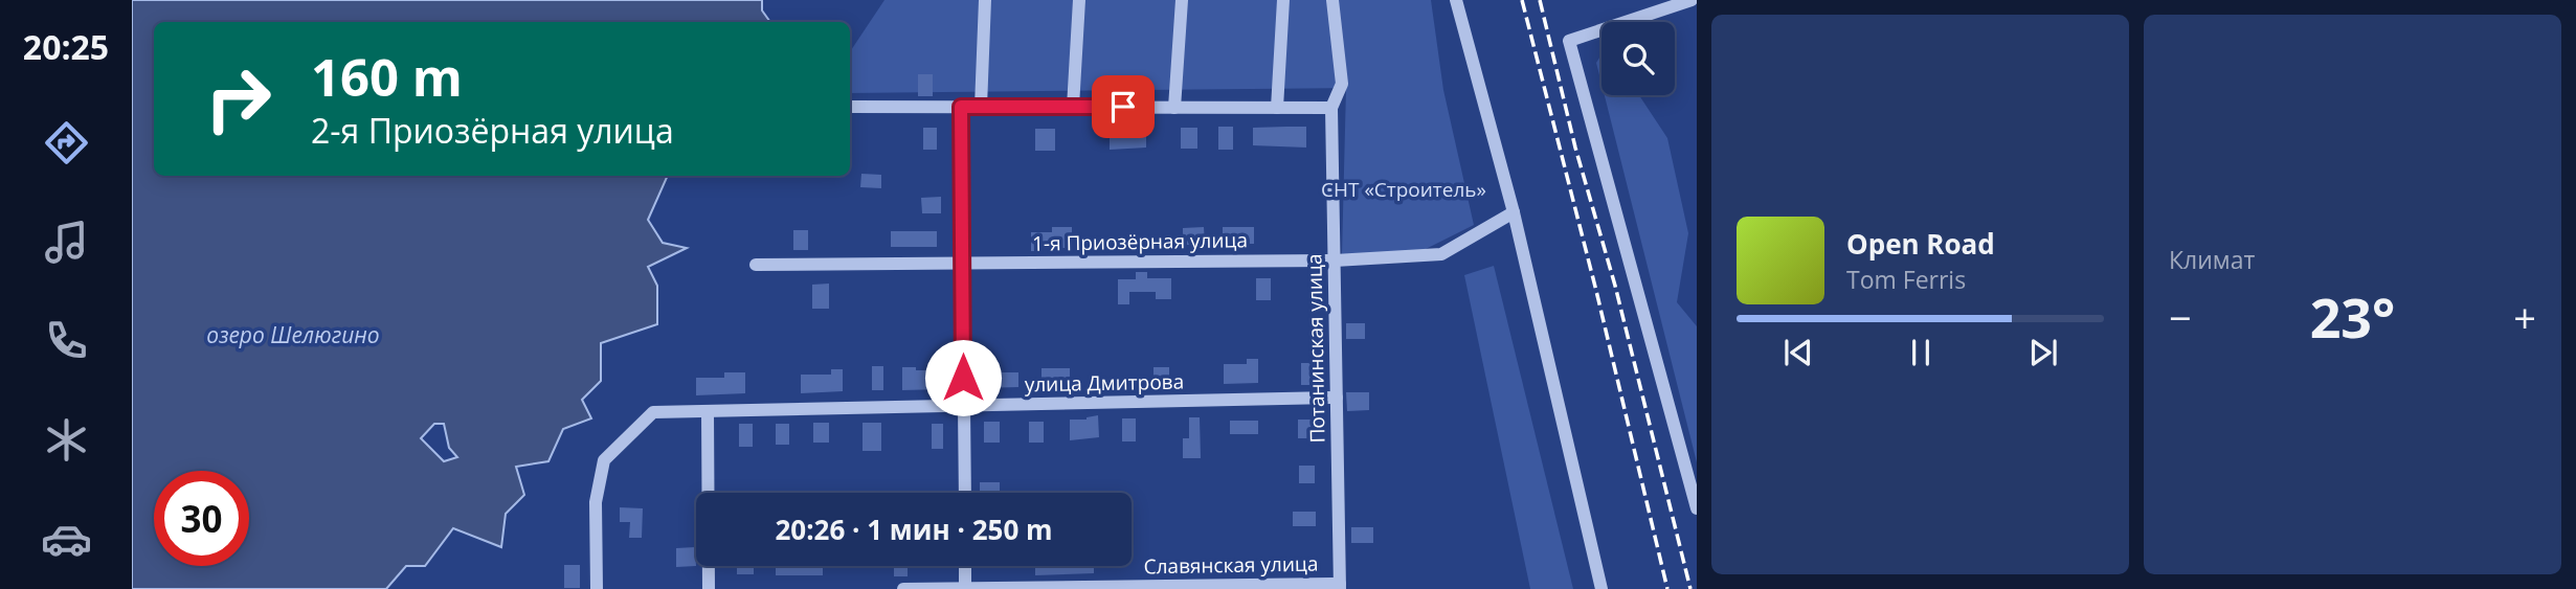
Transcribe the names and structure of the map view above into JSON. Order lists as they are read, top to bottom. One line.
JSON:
{"streets":{"street":["1-я Приозёрная улица","Потанинская улица","улица Дмитрова","Славянская улица"]},"crossings":[["1-я Приозёрная улица","Потанинская улица"],["Потанинская улица","улица Дмитрова"],["Потанинская улица","Славянская улица"]],"water":["озеро Шелюгино"],"parks":["СНТ «Строитель»"],"page":{"tabs":"20:25","tile":"Климат","turn":["160 m","2-я Приозёрная улица"],"song":["Open Road","Tom Ferris"],"heat":["−","23°","+"],"limit":"30","trip":"20:26 · 1 мин · 250 m"}}
